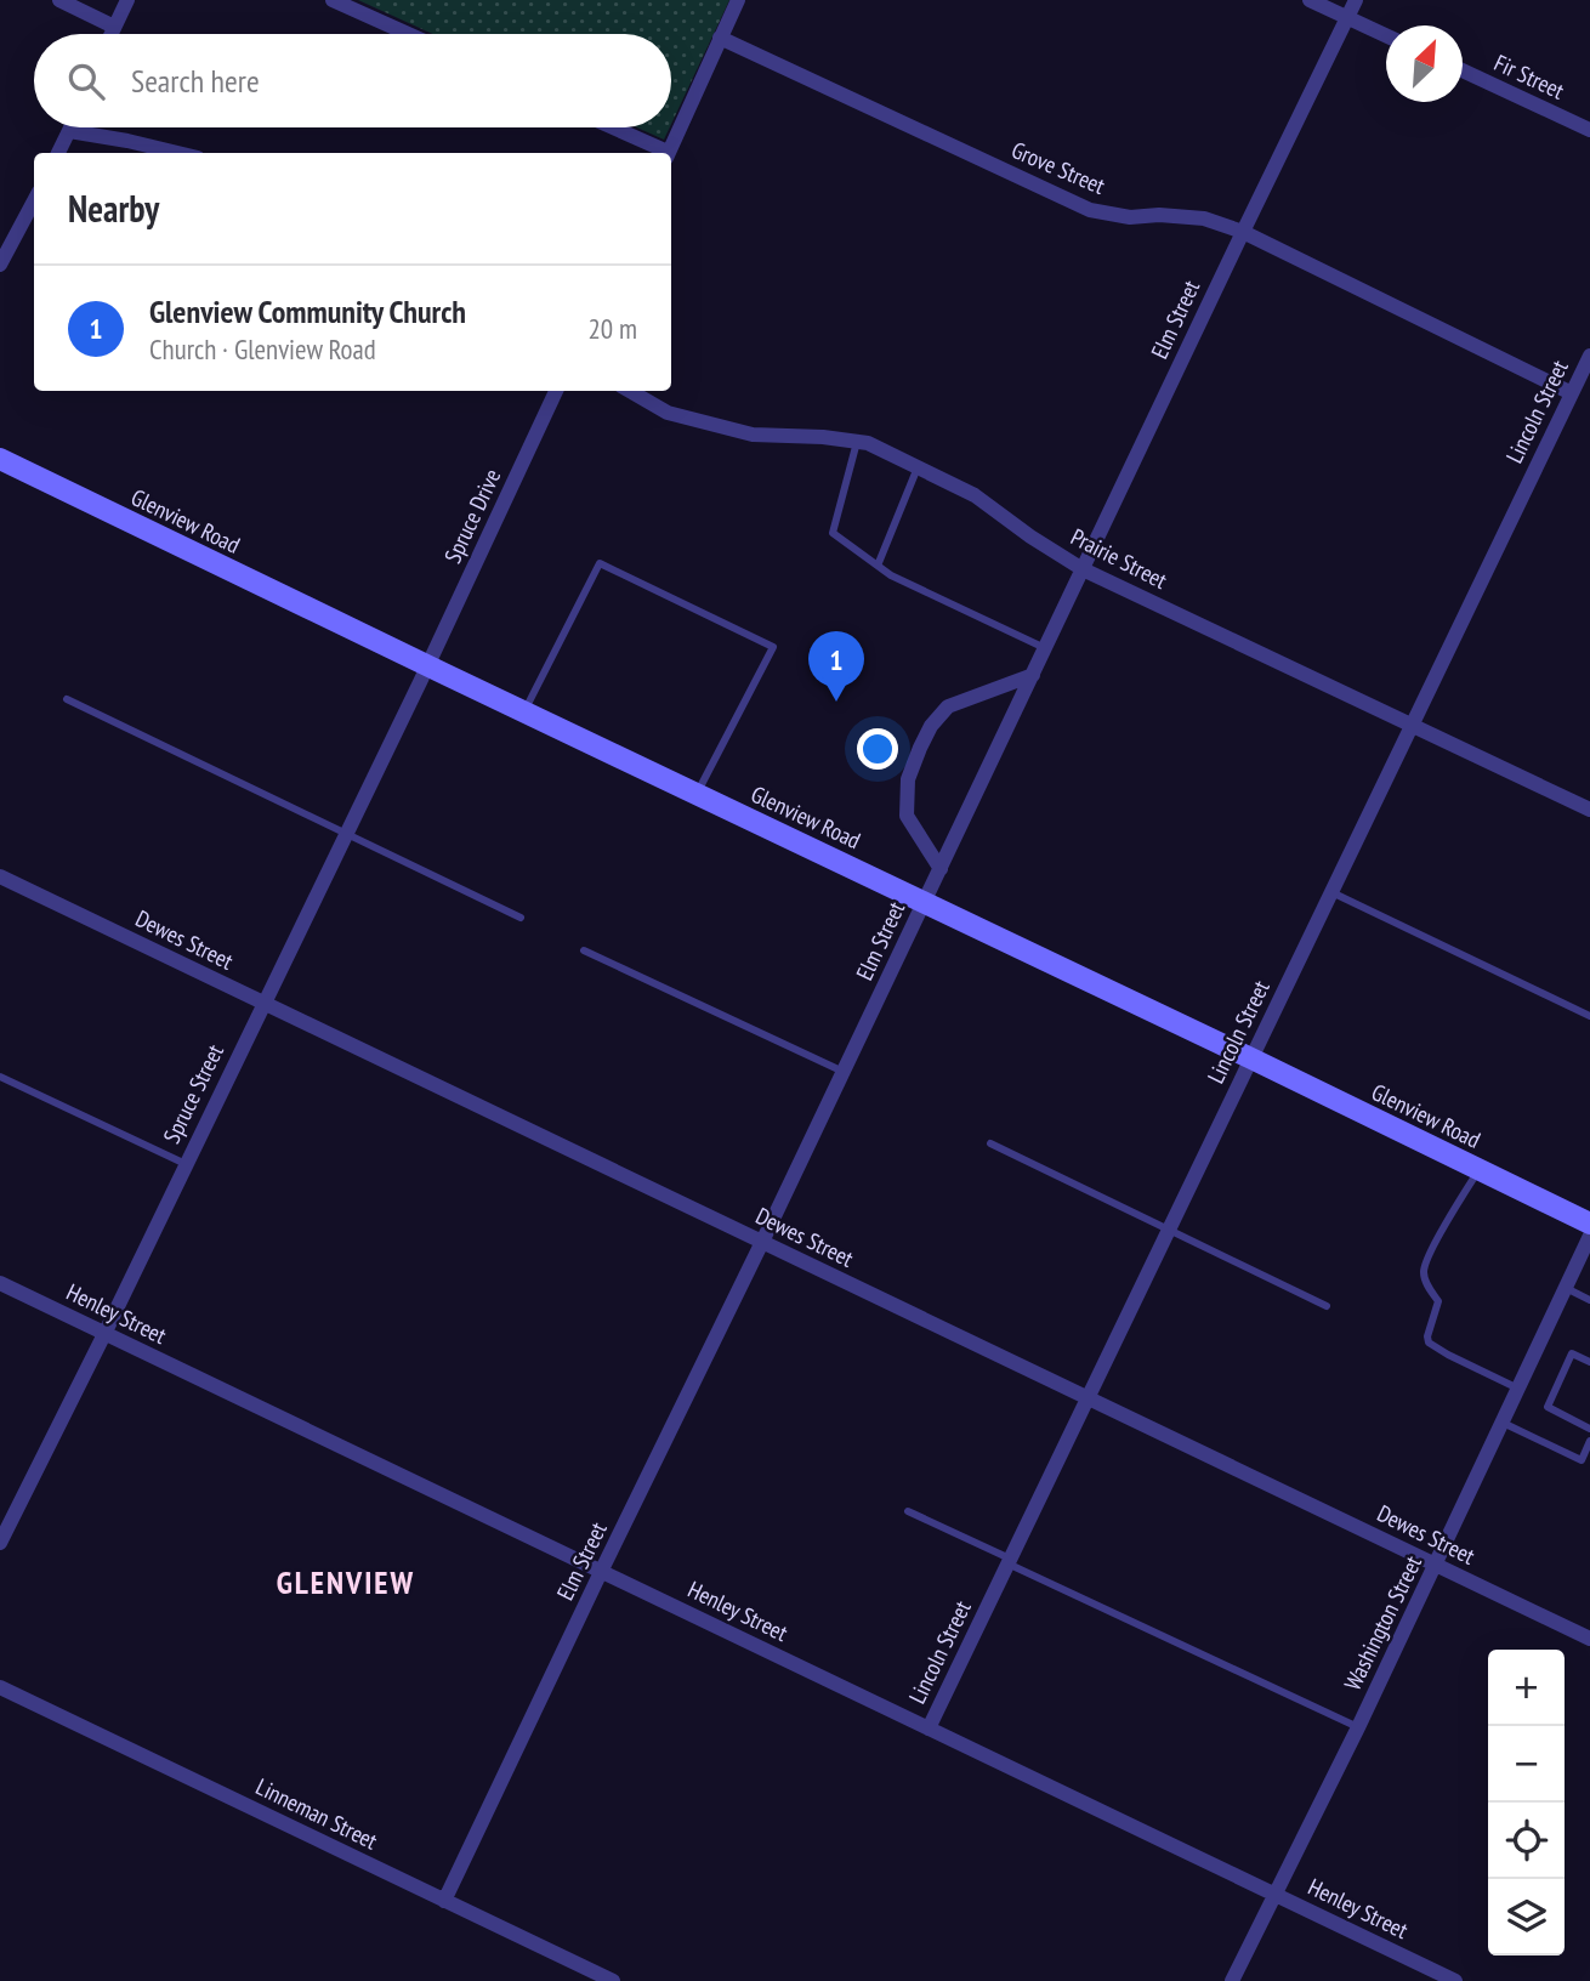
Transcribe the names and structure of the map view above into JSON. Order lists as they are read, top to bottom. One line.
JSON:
{"streets":{"main road":["Glenview Road"],"street":["Fir Street","Grove Street","Elm Street","Lincoln Street","Spruce Drive","Prairie Street","Dewes Street","Spruce Street","Henley Street","Washington Street","Linneman Street"]},"crossings":[["Grove Street","Elm Street"],["Grove Street","Lincoln Street"],["Elm Street","Glenview Road"],["Elm Street","Prairie Street"],["Elm Street","Dewes Street"],["Elm Street","Henley Street"],["Elm Street","Linneman Street"],["Lincoln Street","Glenview Road"],["Lincoln Street","Prairie Street"],["Lincoln Street","Dewes Street"],["Lincoln Street","Henley Street"],["Spruce Drive","Glenview Road"],["Spruce Drive","Spruce Street"],["Glenview Road","Spruce Street"],["Dewes Street","Spruce Street"],["Dewes Street","Washington Street"],["Spruce Street","Henley Street"],["Henley Street","Washington Street"]],"districts":["GLENVIEW"],"north":"top right","page":{"search":"Search here","heading":"Nearby","list":[{"mark":"1","name":"Glenview Community Church","note":"Church · Glenview Road","value":"20 m"}],"pins":"1","map_buttons":["+","−"]}}
